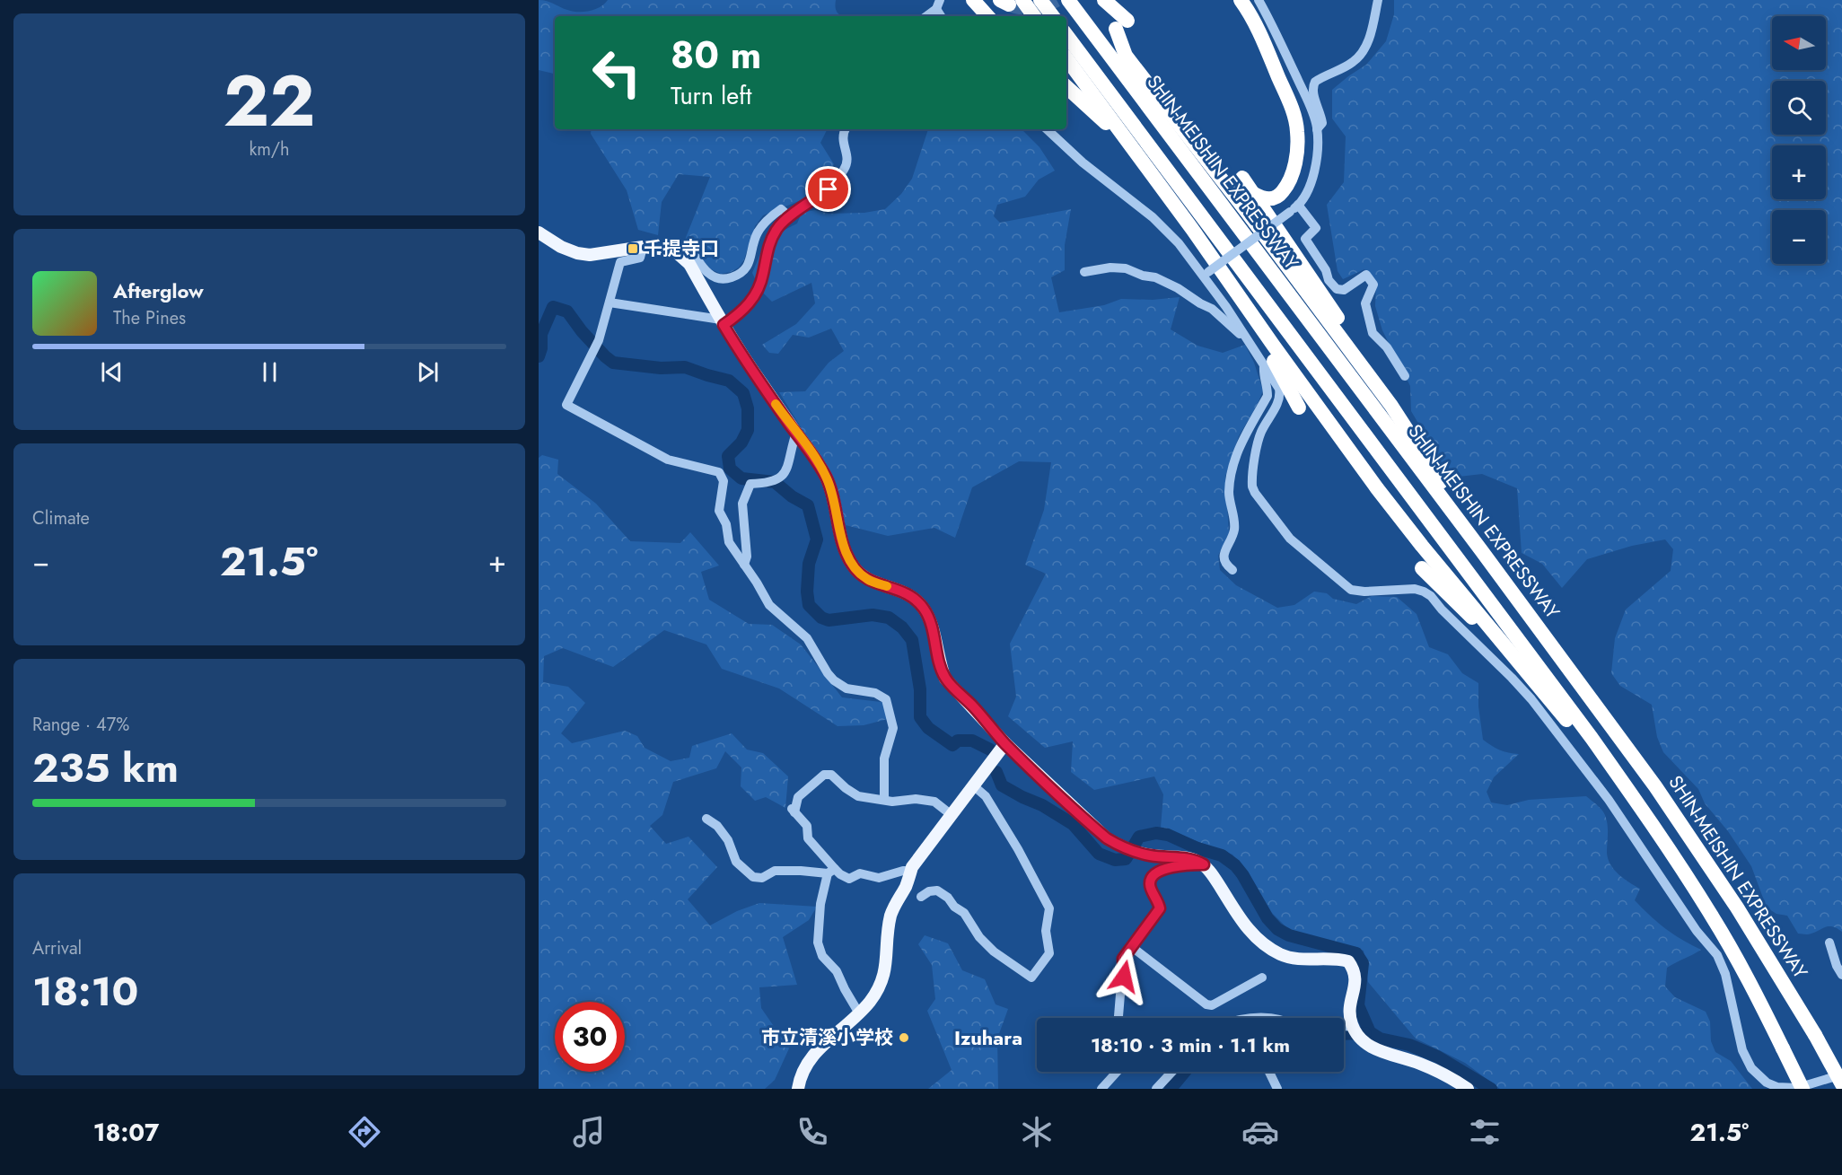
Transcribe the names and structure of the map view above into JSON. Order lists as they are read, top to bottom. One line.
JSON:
{"streets":{"highway":["SHIN-MEISHIN EXPRESSWAY"]},"districts":["Izuhara"],"places":{"transit":["千提寺口"],"other":["市立清溪小学校"]},"north":"left","page":{"tile":[["22","km/h"],"Climate",["Range · 47%","235 km"],["Arrival","18:10"]],"map_buttons":["+","−"],"turn":["80 m","Turn left"],"song":["Afterglow","The Pines"],"heat":["−","21.5°","+"],"limit":"30","trip":"18:10 · 3 min · 1.1 km","tabs":["18:07","21.5°"]}}
